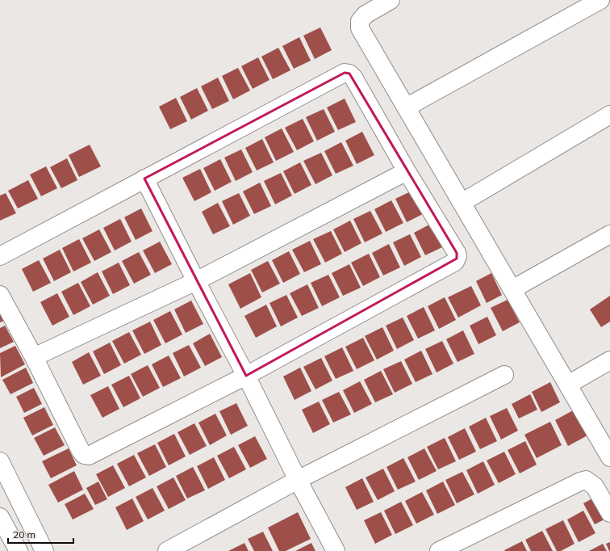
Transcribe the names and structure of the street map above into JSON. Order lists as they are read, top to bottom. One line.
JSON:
{"scale_bar":"20 m"}
